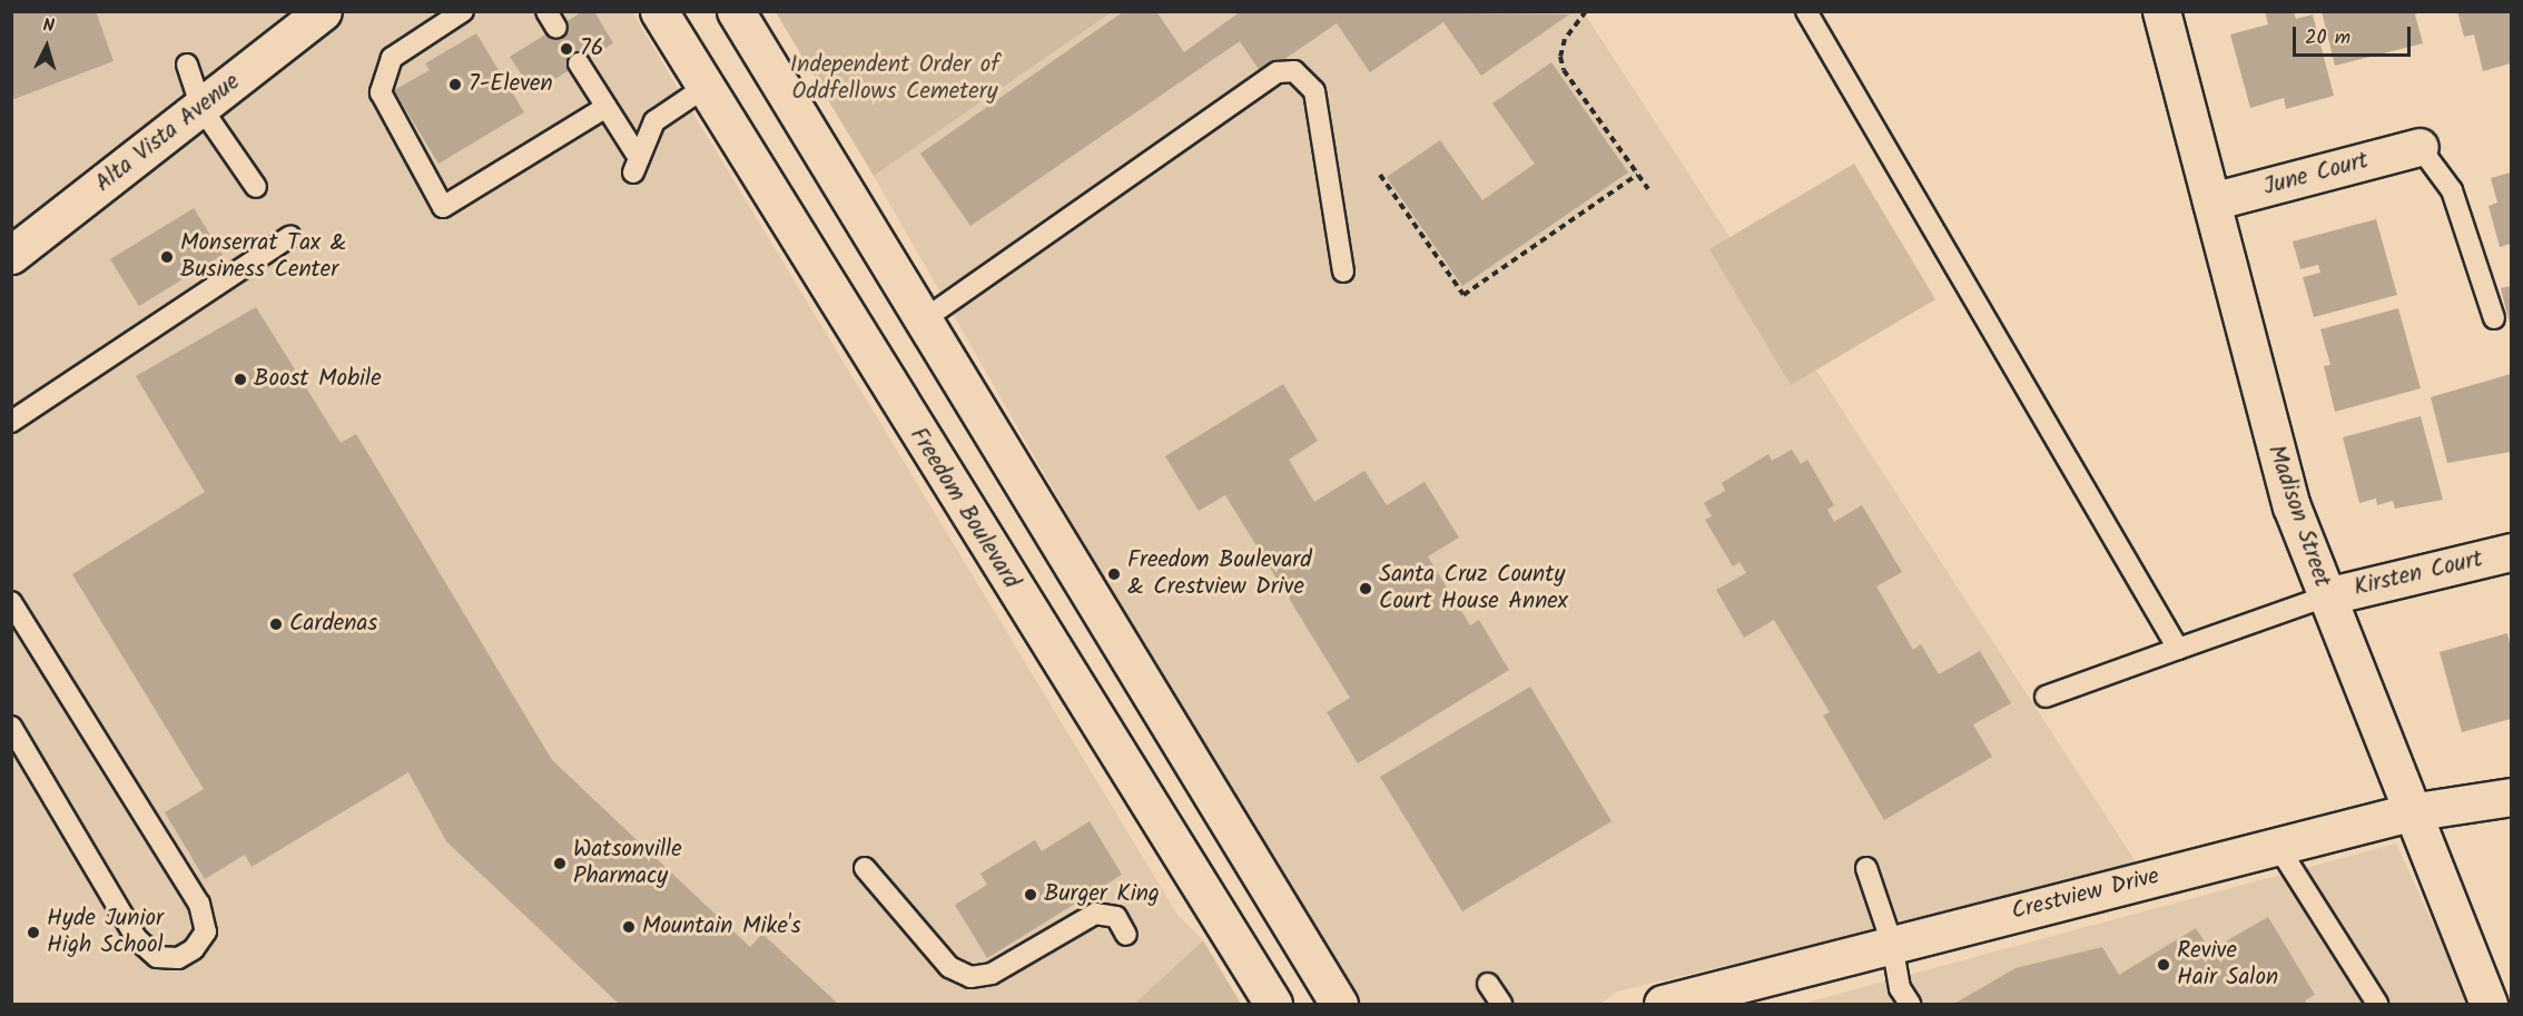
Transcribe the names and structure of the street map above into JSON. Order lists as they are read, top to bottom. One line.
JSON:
{"streets":{"street":["Alta Vista Avenue","June Court","Freedom Boulevard","Madison Street","Kirsten Court","Crestview Drive"]},"crossings":[["June Court","Madison Street"],["Madison Street","Kirsten Court"],["Madison Street","Crestview Drive"]],"parks":["Independent Order of Oddfellows Cemetery"],"places":["76","7-Eleven","Monserrat Tax & Business Center","Boost Mobile","Freedom Boulevard & Crestview Drive","Santa Cruz County Court House Annex","Cardenas","Watsonville Pharmacy","Burger King","Mountain Mike's","Hyde Junior High School","Revive Hair Salon"],"scale_bar":"20 m","north":"top"}
